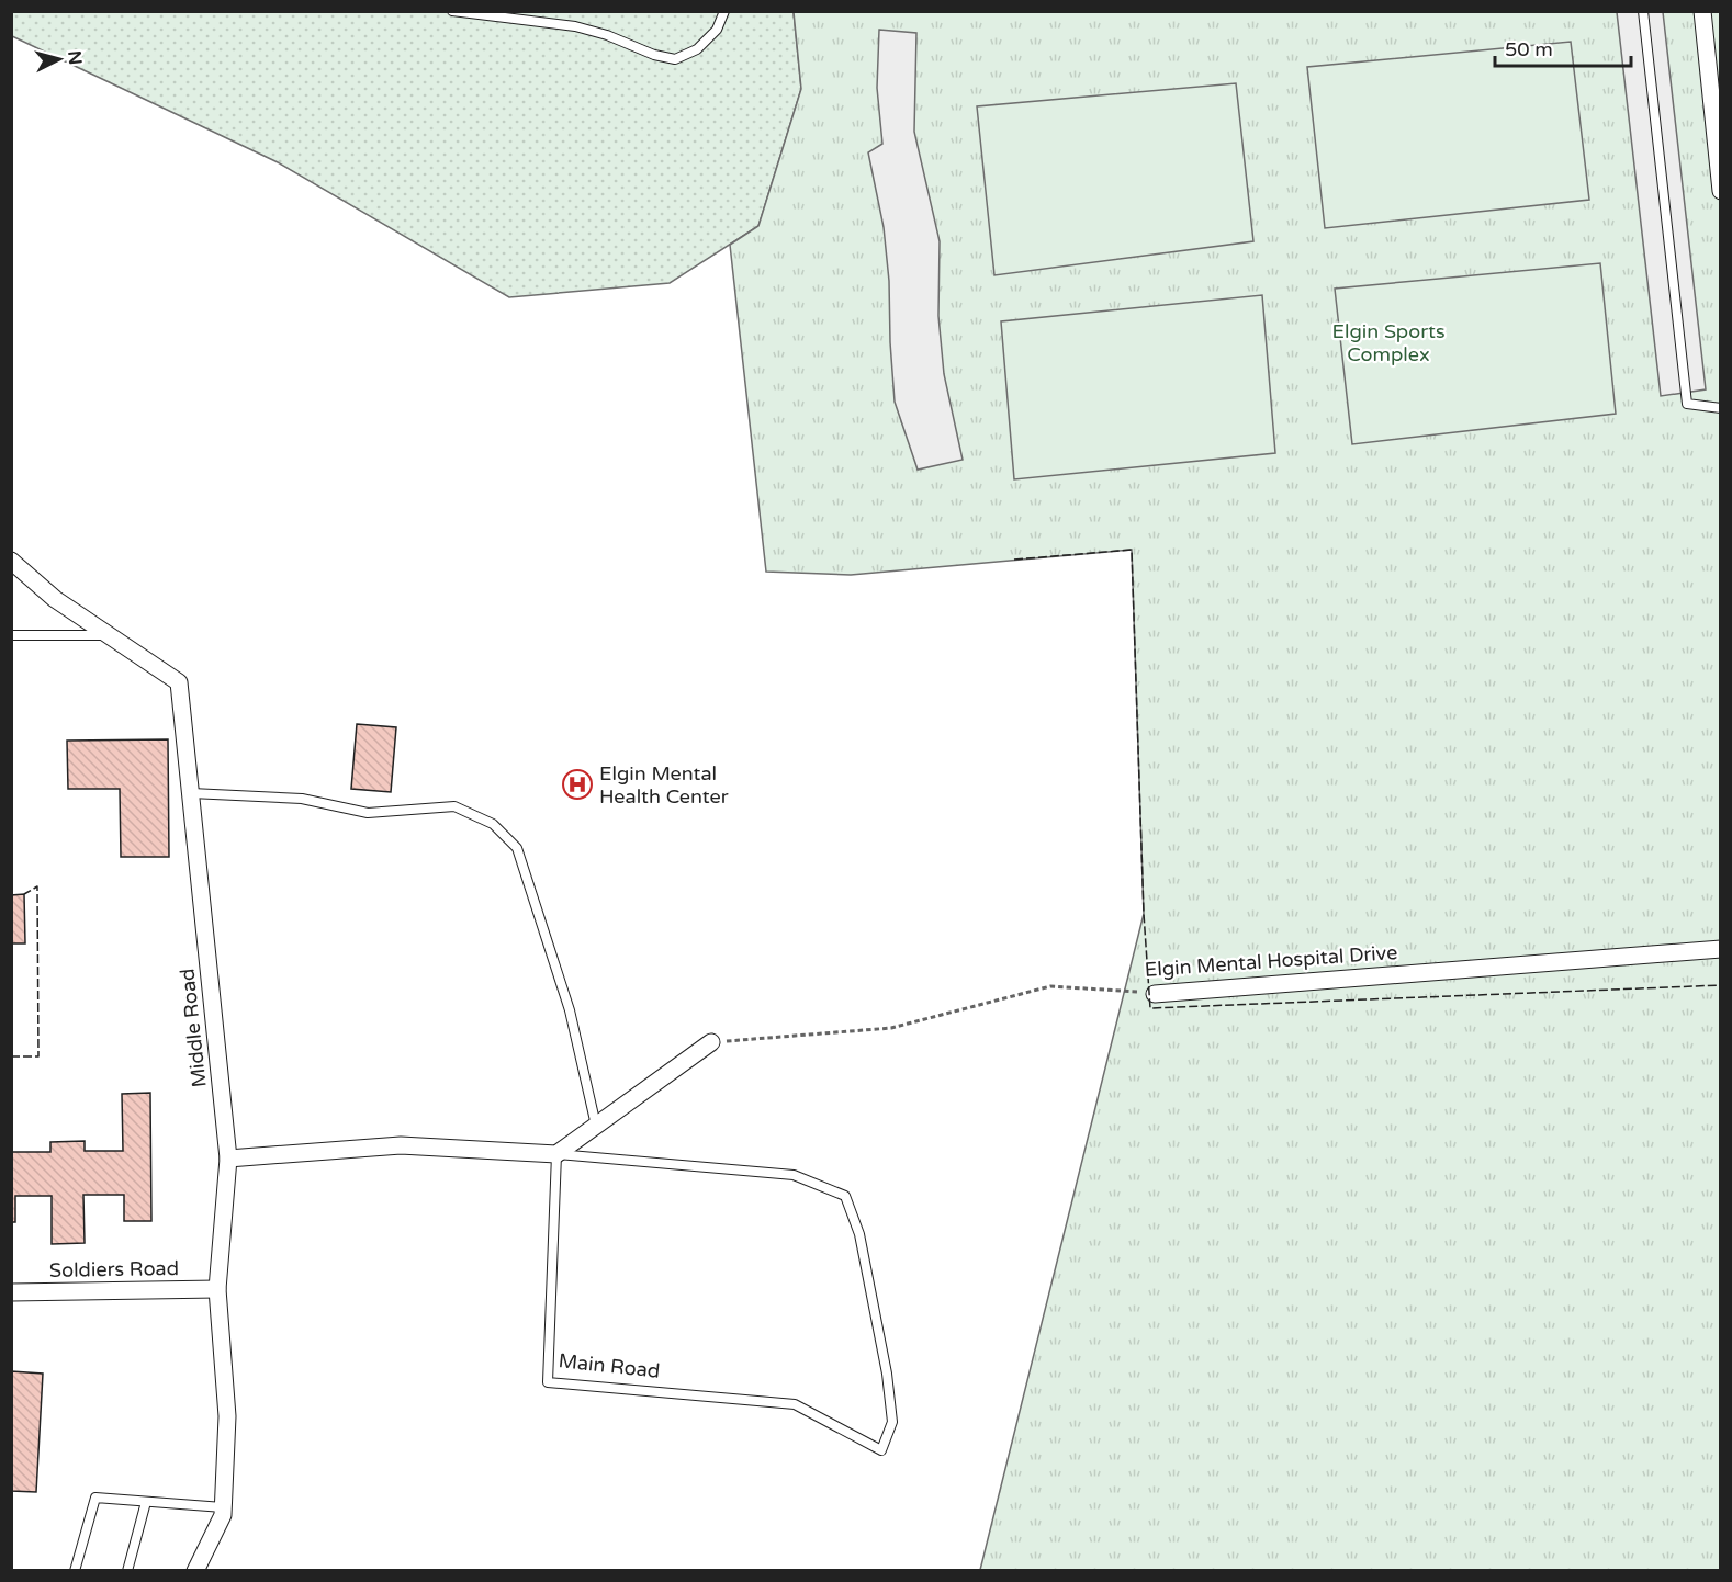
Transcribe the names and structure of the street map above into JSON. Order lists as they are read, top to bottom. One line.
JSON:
{"streets":{"street":["Elgin Mental Hospital Drive","Middle Road","Soldiers Road"],"lane":["Main Road"]},"crossings":[["Middle Road","Soldiers Road"]],"parks":["Elgin Sports Complex"],"places":{"hospital":["Elgin Mental Health Center"]},"scale_bar":"50 m","north":"right"}
